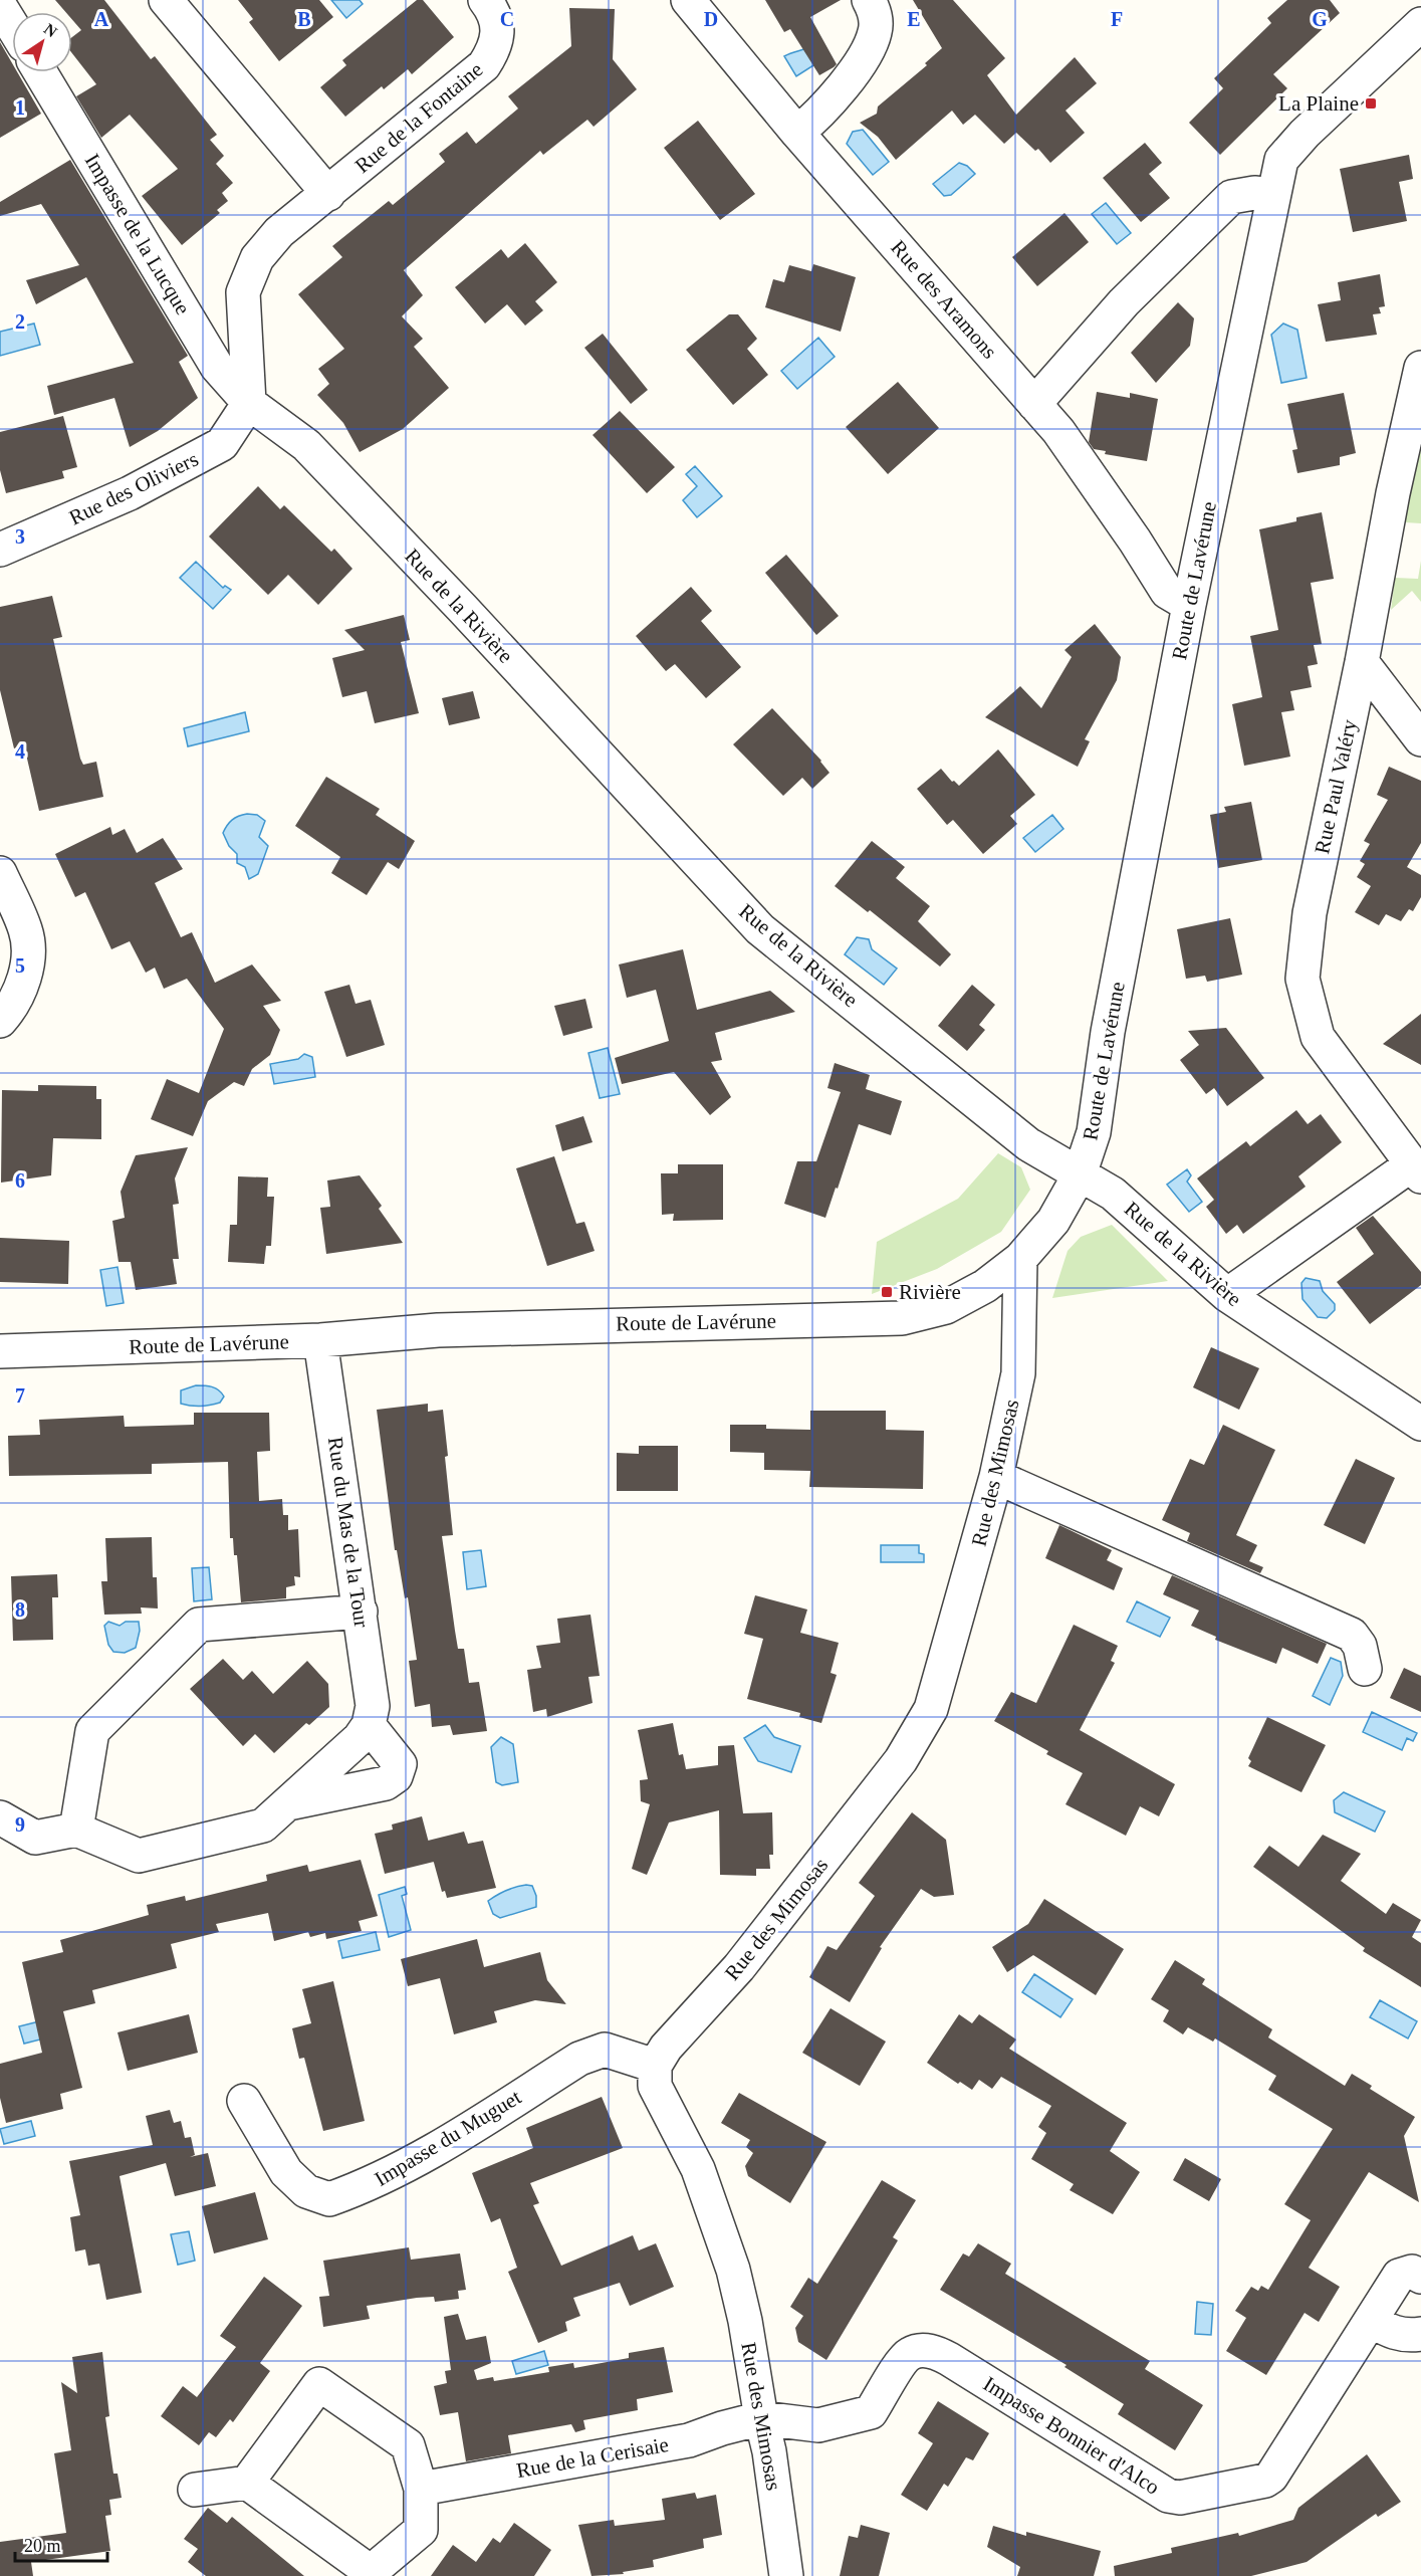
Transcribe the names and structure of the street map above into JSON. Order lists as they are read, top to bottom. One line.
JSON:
{"streets":{"street":["Rue de la Fontaine","Impasse de la Lucque","Rue des Aramons","Rue des Oliviers","Route de Lavérune","Rue de la Rivière","Rue Paul Valéry","Rue des Mimosas","Rue du Mas de la Tour","Impasse du Muguet","Impasse Bonnier d'Alco","Rue de la Cerisaie"]},"crossings":[["Rue de la Fontaine","Impasse de la Lucque"],["Rue de la Fontaine","Rue des Oliviers"],["Rue de la Fontaine","Rue de la Rivière"],["Impasse de la Lucque","Rue des Oliviers"],["Impasse de la Lucque","Rue de la Rivière"],["Rue des Aramons","Route de Lavérune"],["Rue des Oliviers","Rue de la Rivière"],["Route de Lavérune","Rue de la Rivière"],["Route de Lavérune","Rue des Mimosas"],["Route de Lavérune","Rue du Mas de la Tour"],["Rue des Mimosas","Impasse du Muguet"],["Rue des Mimosas","Impasse Bonnier d'Alco"],["Rue des Mimosas","Rue de la Cerisaie"],["Impasse Bonnier d'Alco","Rue de la Cerisaie"]],"places":{"transit":["La Plaine","Rivière"]},"scale_bar":"20 m","north":"top right","grid":{"columns":["A","B","C","D","E","F","G"],"rows":["1","2","3","4","5","6","7","8","9"]}}
